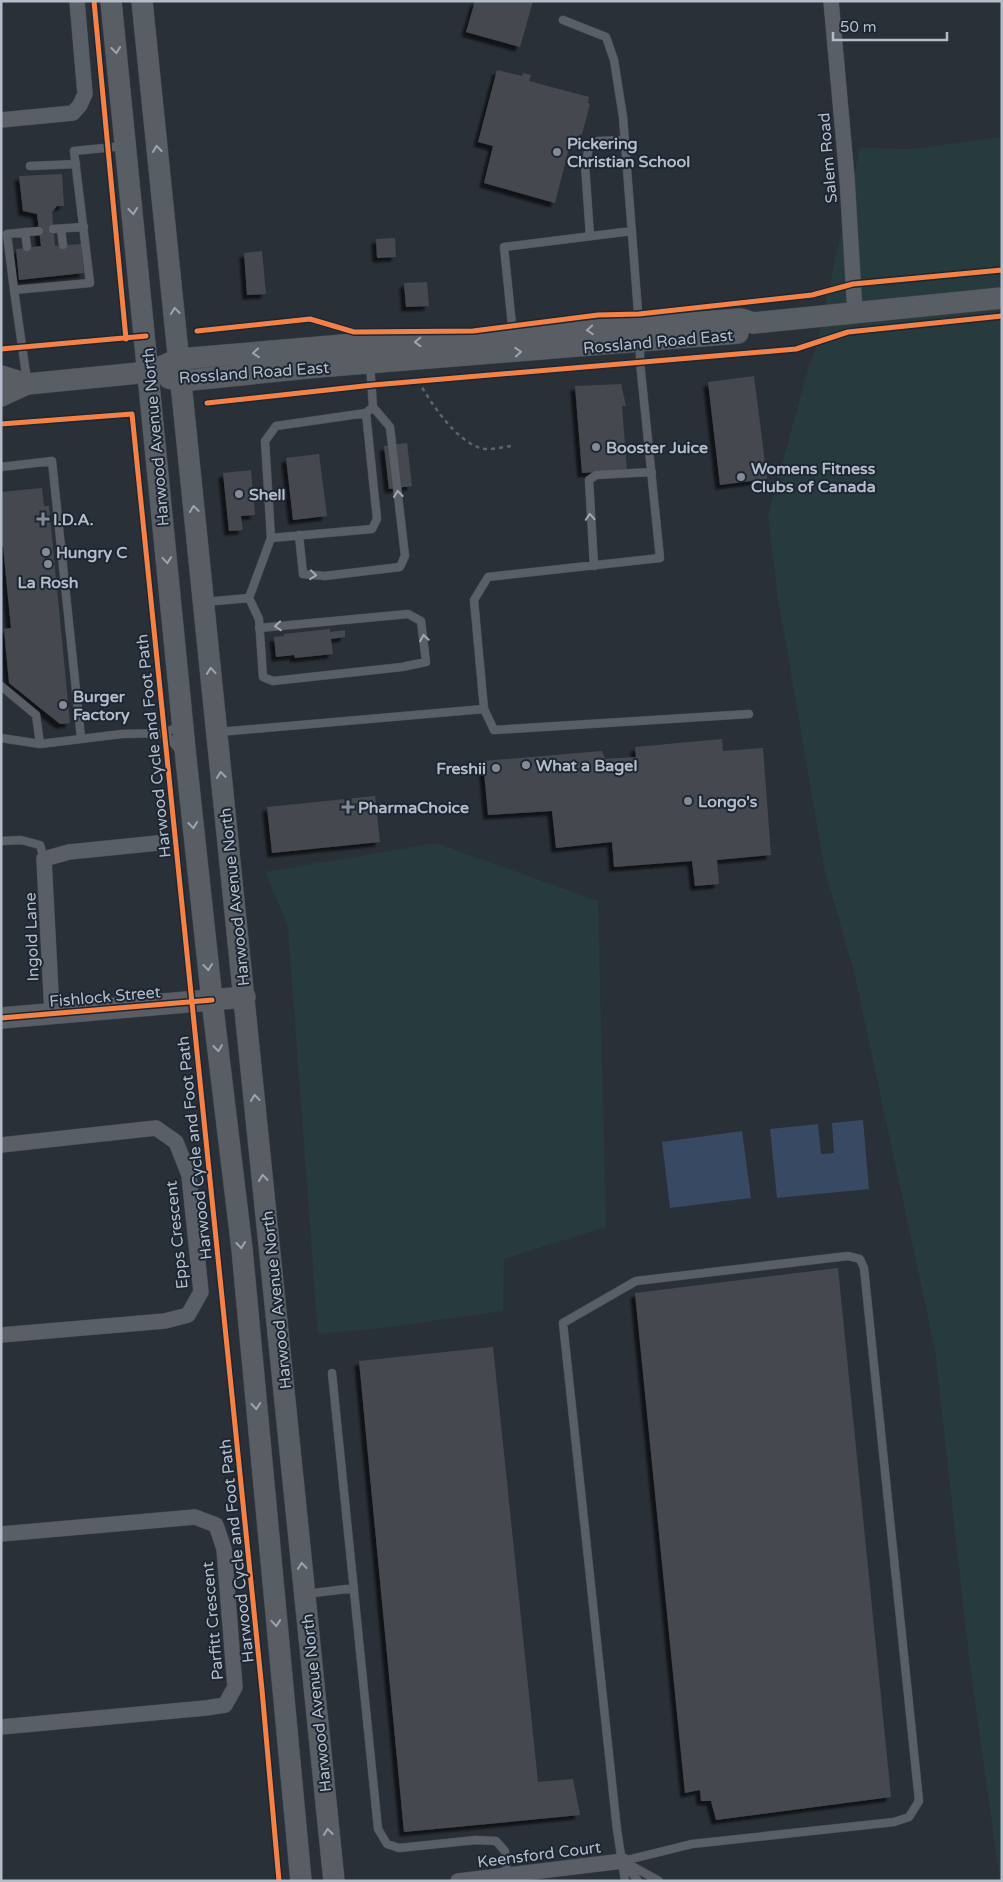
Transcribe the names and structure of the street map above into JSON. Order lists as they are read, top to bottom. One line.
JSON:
{"streets":{"main road":["Rossland Road East","Harwood Avenue North","Fishlock Street"],"street":["Salem Road","Ingold Lane","Epps Crescent","Parfitt Crescent","Keensford Court"],"cycle path":["Harwood Cycle and Foot Path"]},"crossings":[["Salem Road","Rossland Road East"],["Rossland Road East","Harwood Avenue North"],["Harwood Avenue North","Fishlock Street"],["Ingold Lane","Fishlock Street"]],"places":{"other":["Pickering Christian School","Booster Juice","Womens Fitness Clubs of Canada","Shell","Hungry C","La Rosh","Burger Factory","What a Bagel","Freshii","Longo's"],"health":["I.D.A.","PharmaChoice"]},"scale_bar":"50 m"}
